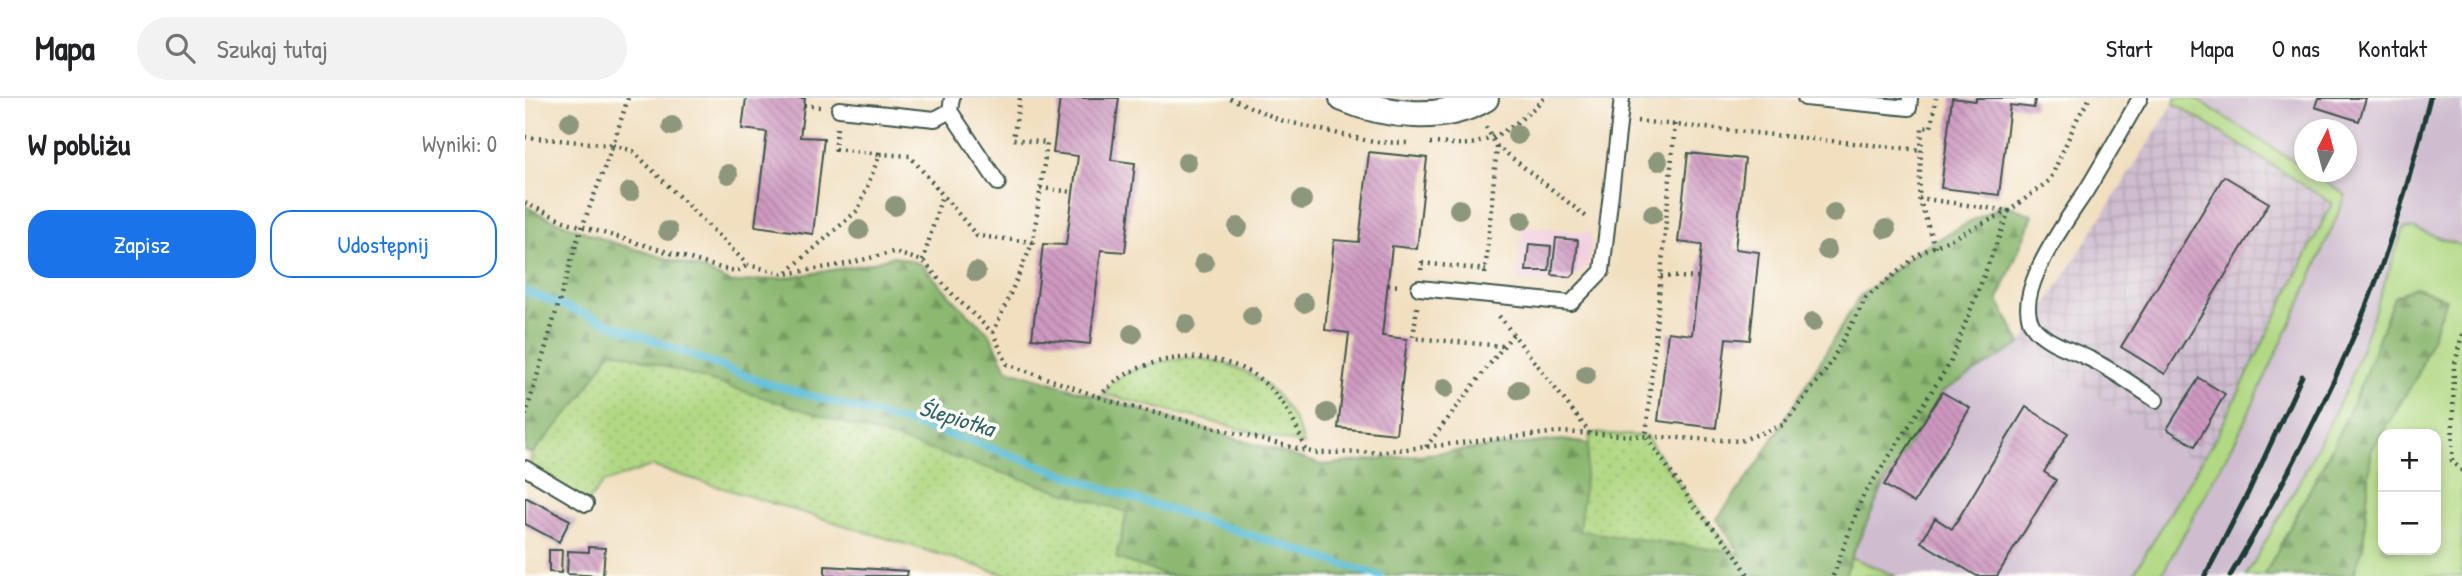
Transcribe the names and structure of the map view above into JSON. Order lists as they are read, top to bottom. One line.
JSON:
{"water":["Ślepiotka"],"north":"top","page":{"header":"Mapa","search":"Szukaj tutaj","nav":["Start","Mapa","O nas","Kontakt"],"heading":["W pobliżu","Wyniki: 0"],"buttons":["Zapisz","Udostępnij"],"map_buttons":["+","−"]}}
